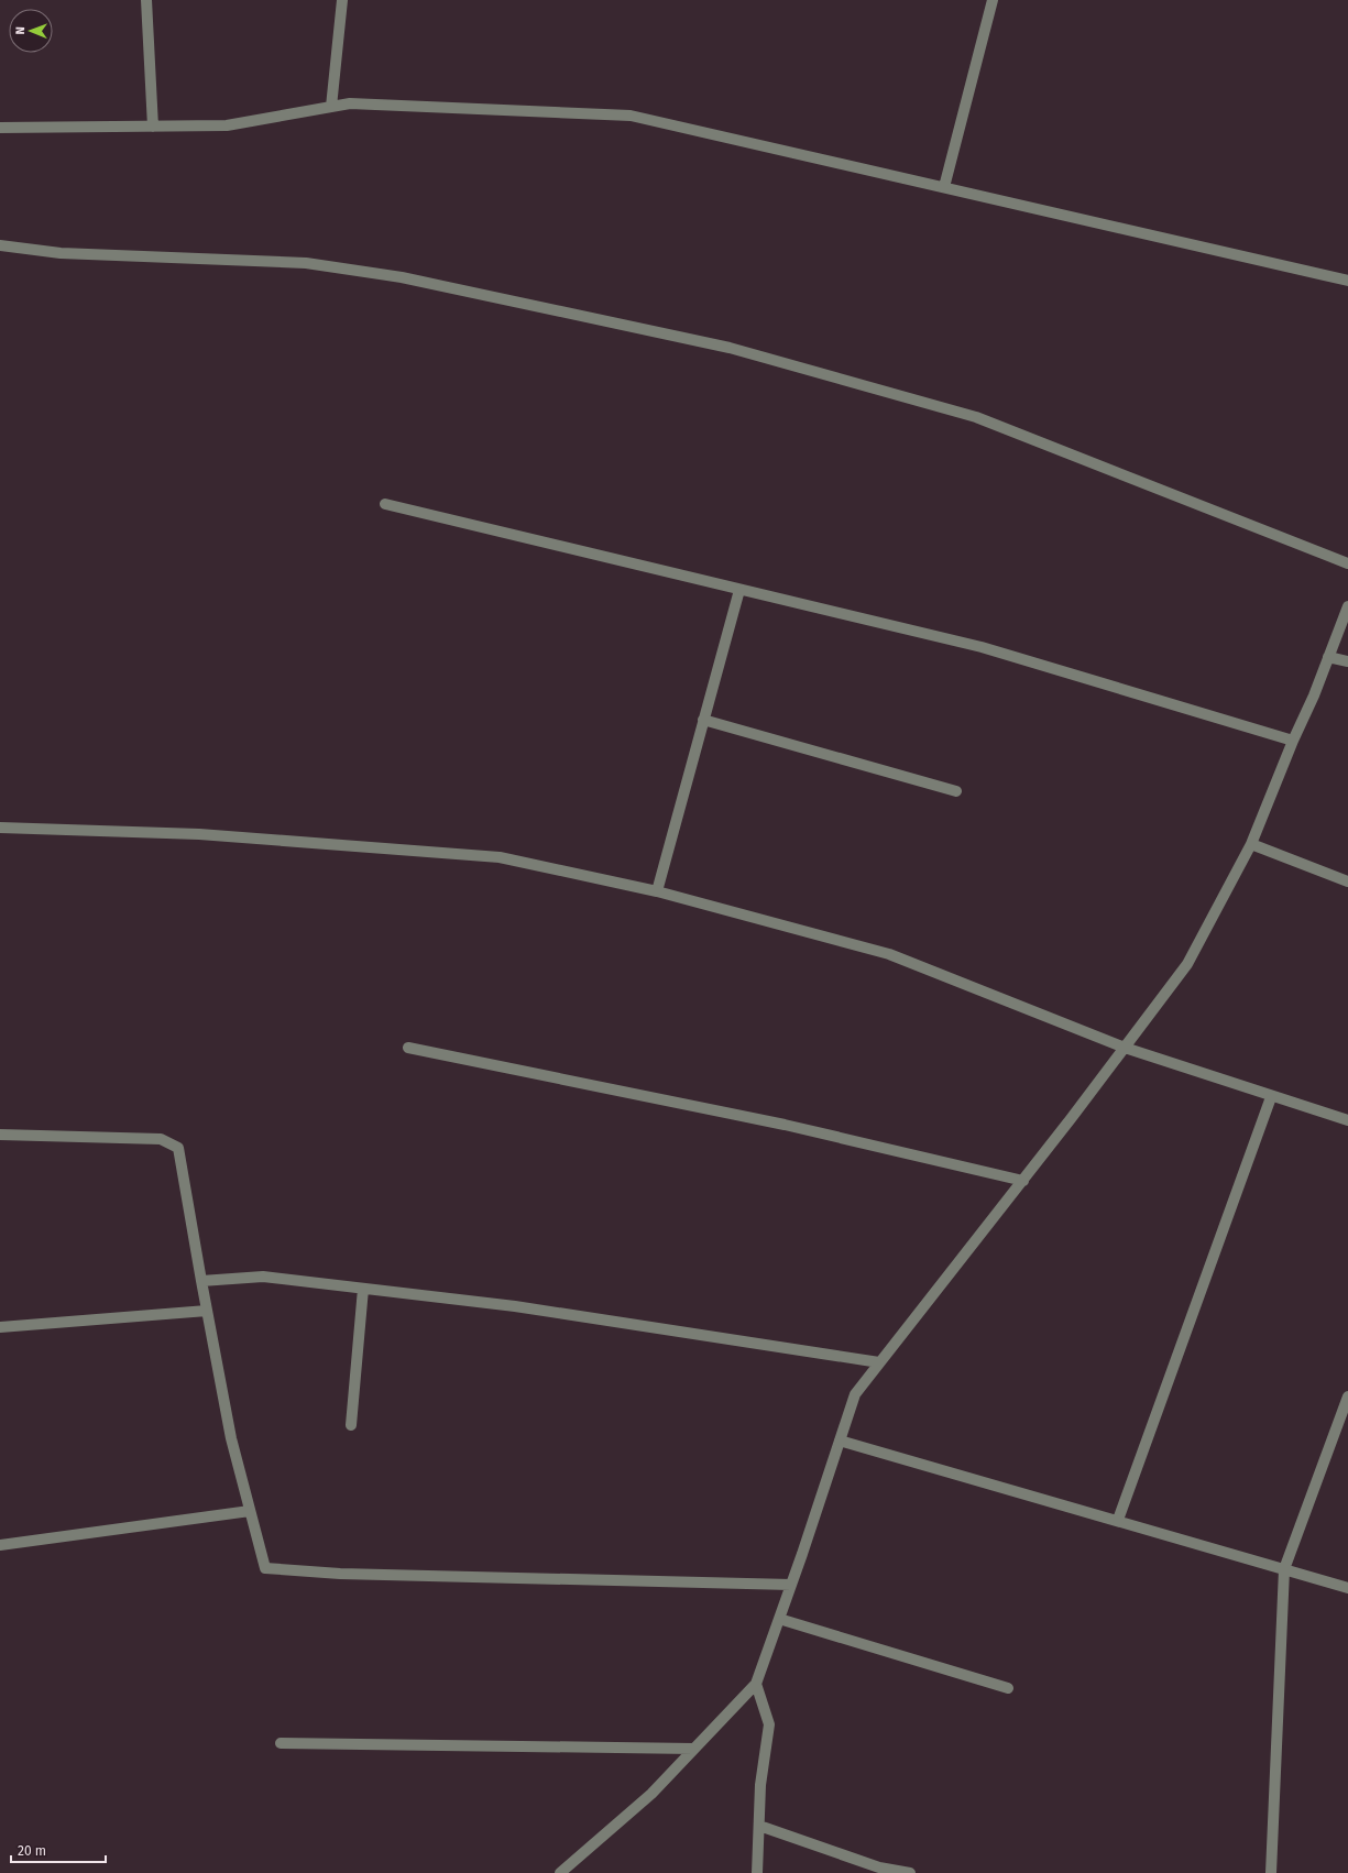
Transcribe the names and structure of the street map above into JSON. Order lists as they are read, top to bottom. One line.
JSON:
{"scale_bar":"20 m","north":"left"}
